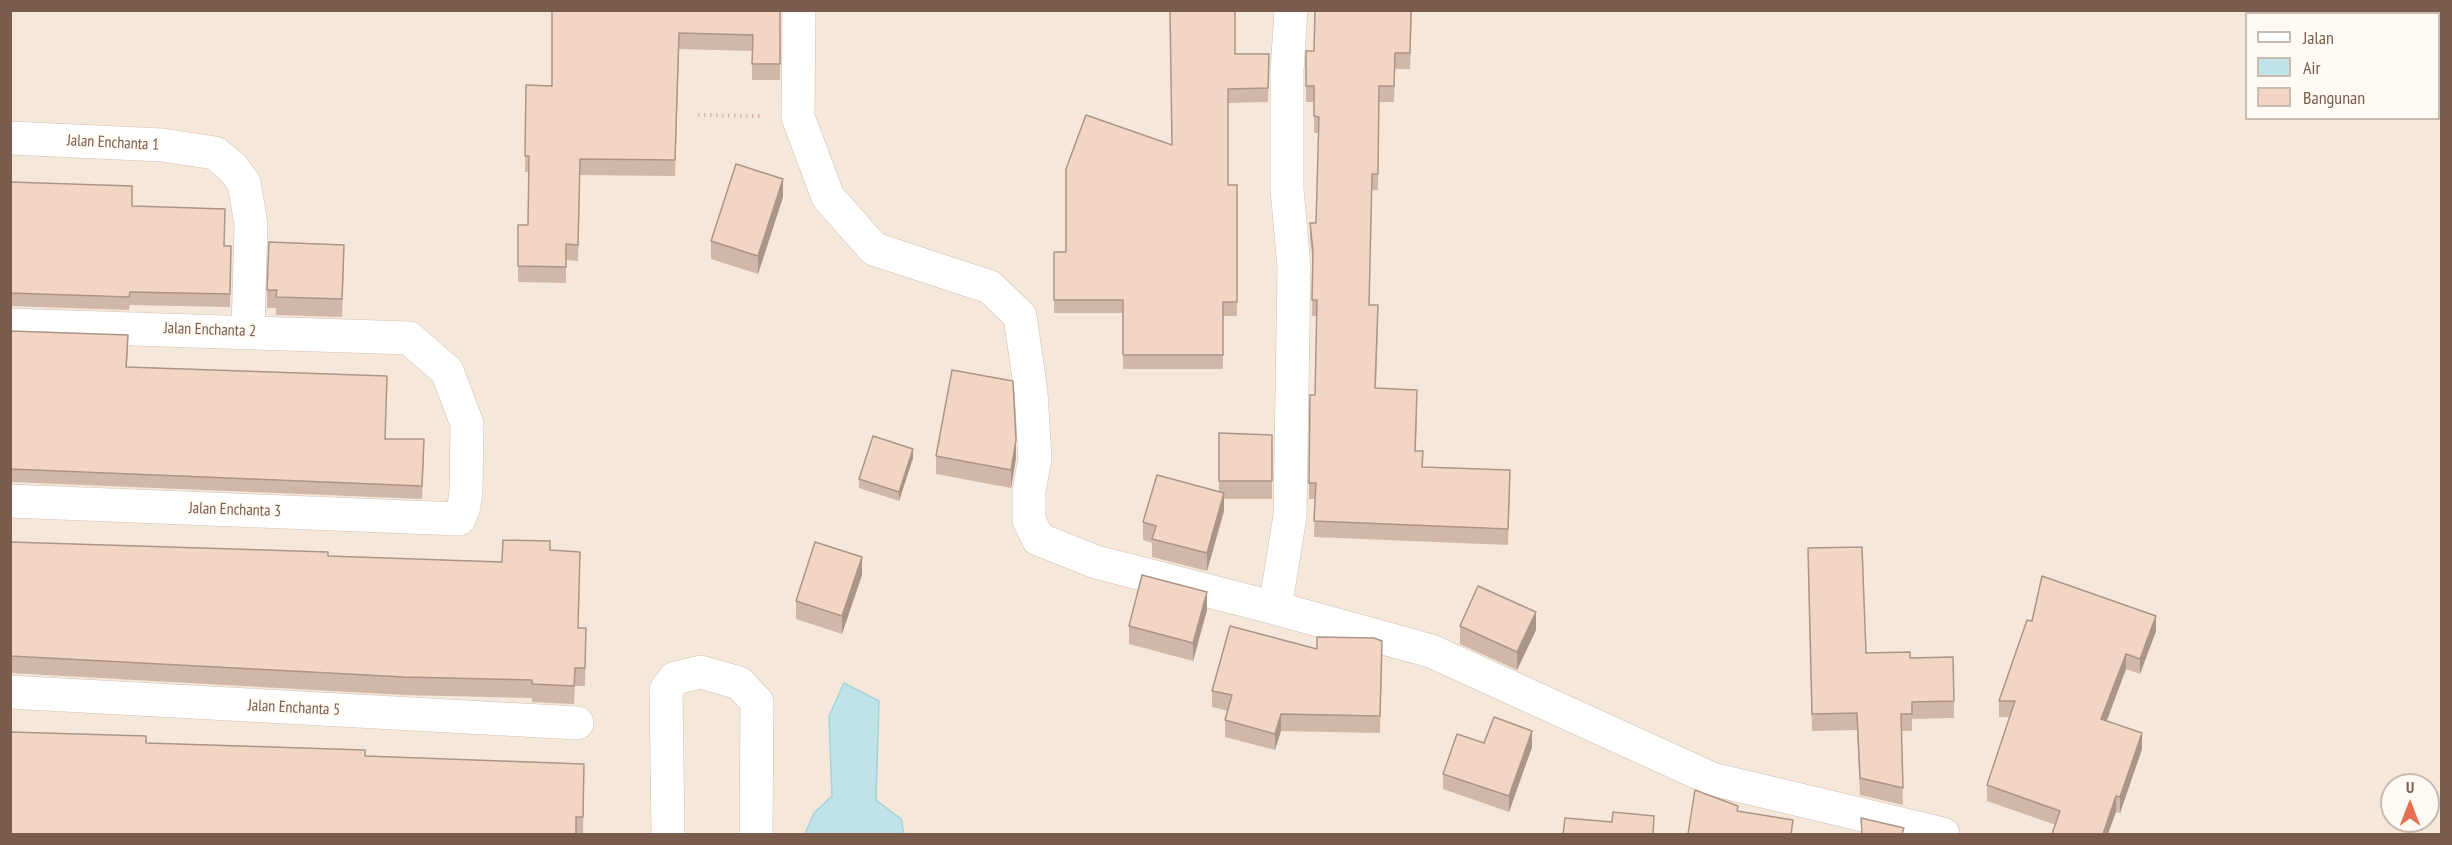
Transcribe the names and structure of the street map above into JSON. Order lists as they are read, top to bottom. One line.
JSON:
{"streets":{"street":["Jalan Enchanta 1","Jalan Enchanta 2","Jalan Enchanta 3","Jalan Enchanta 5"]},"crossings":[["Jalan Enchanta 1","Jalan Enchanta 2"],["Jalan Enchanta 2","Jalan Enchanta 3"]],"legend":["Jalan","Air","Bangunan"],"north":"top"}
